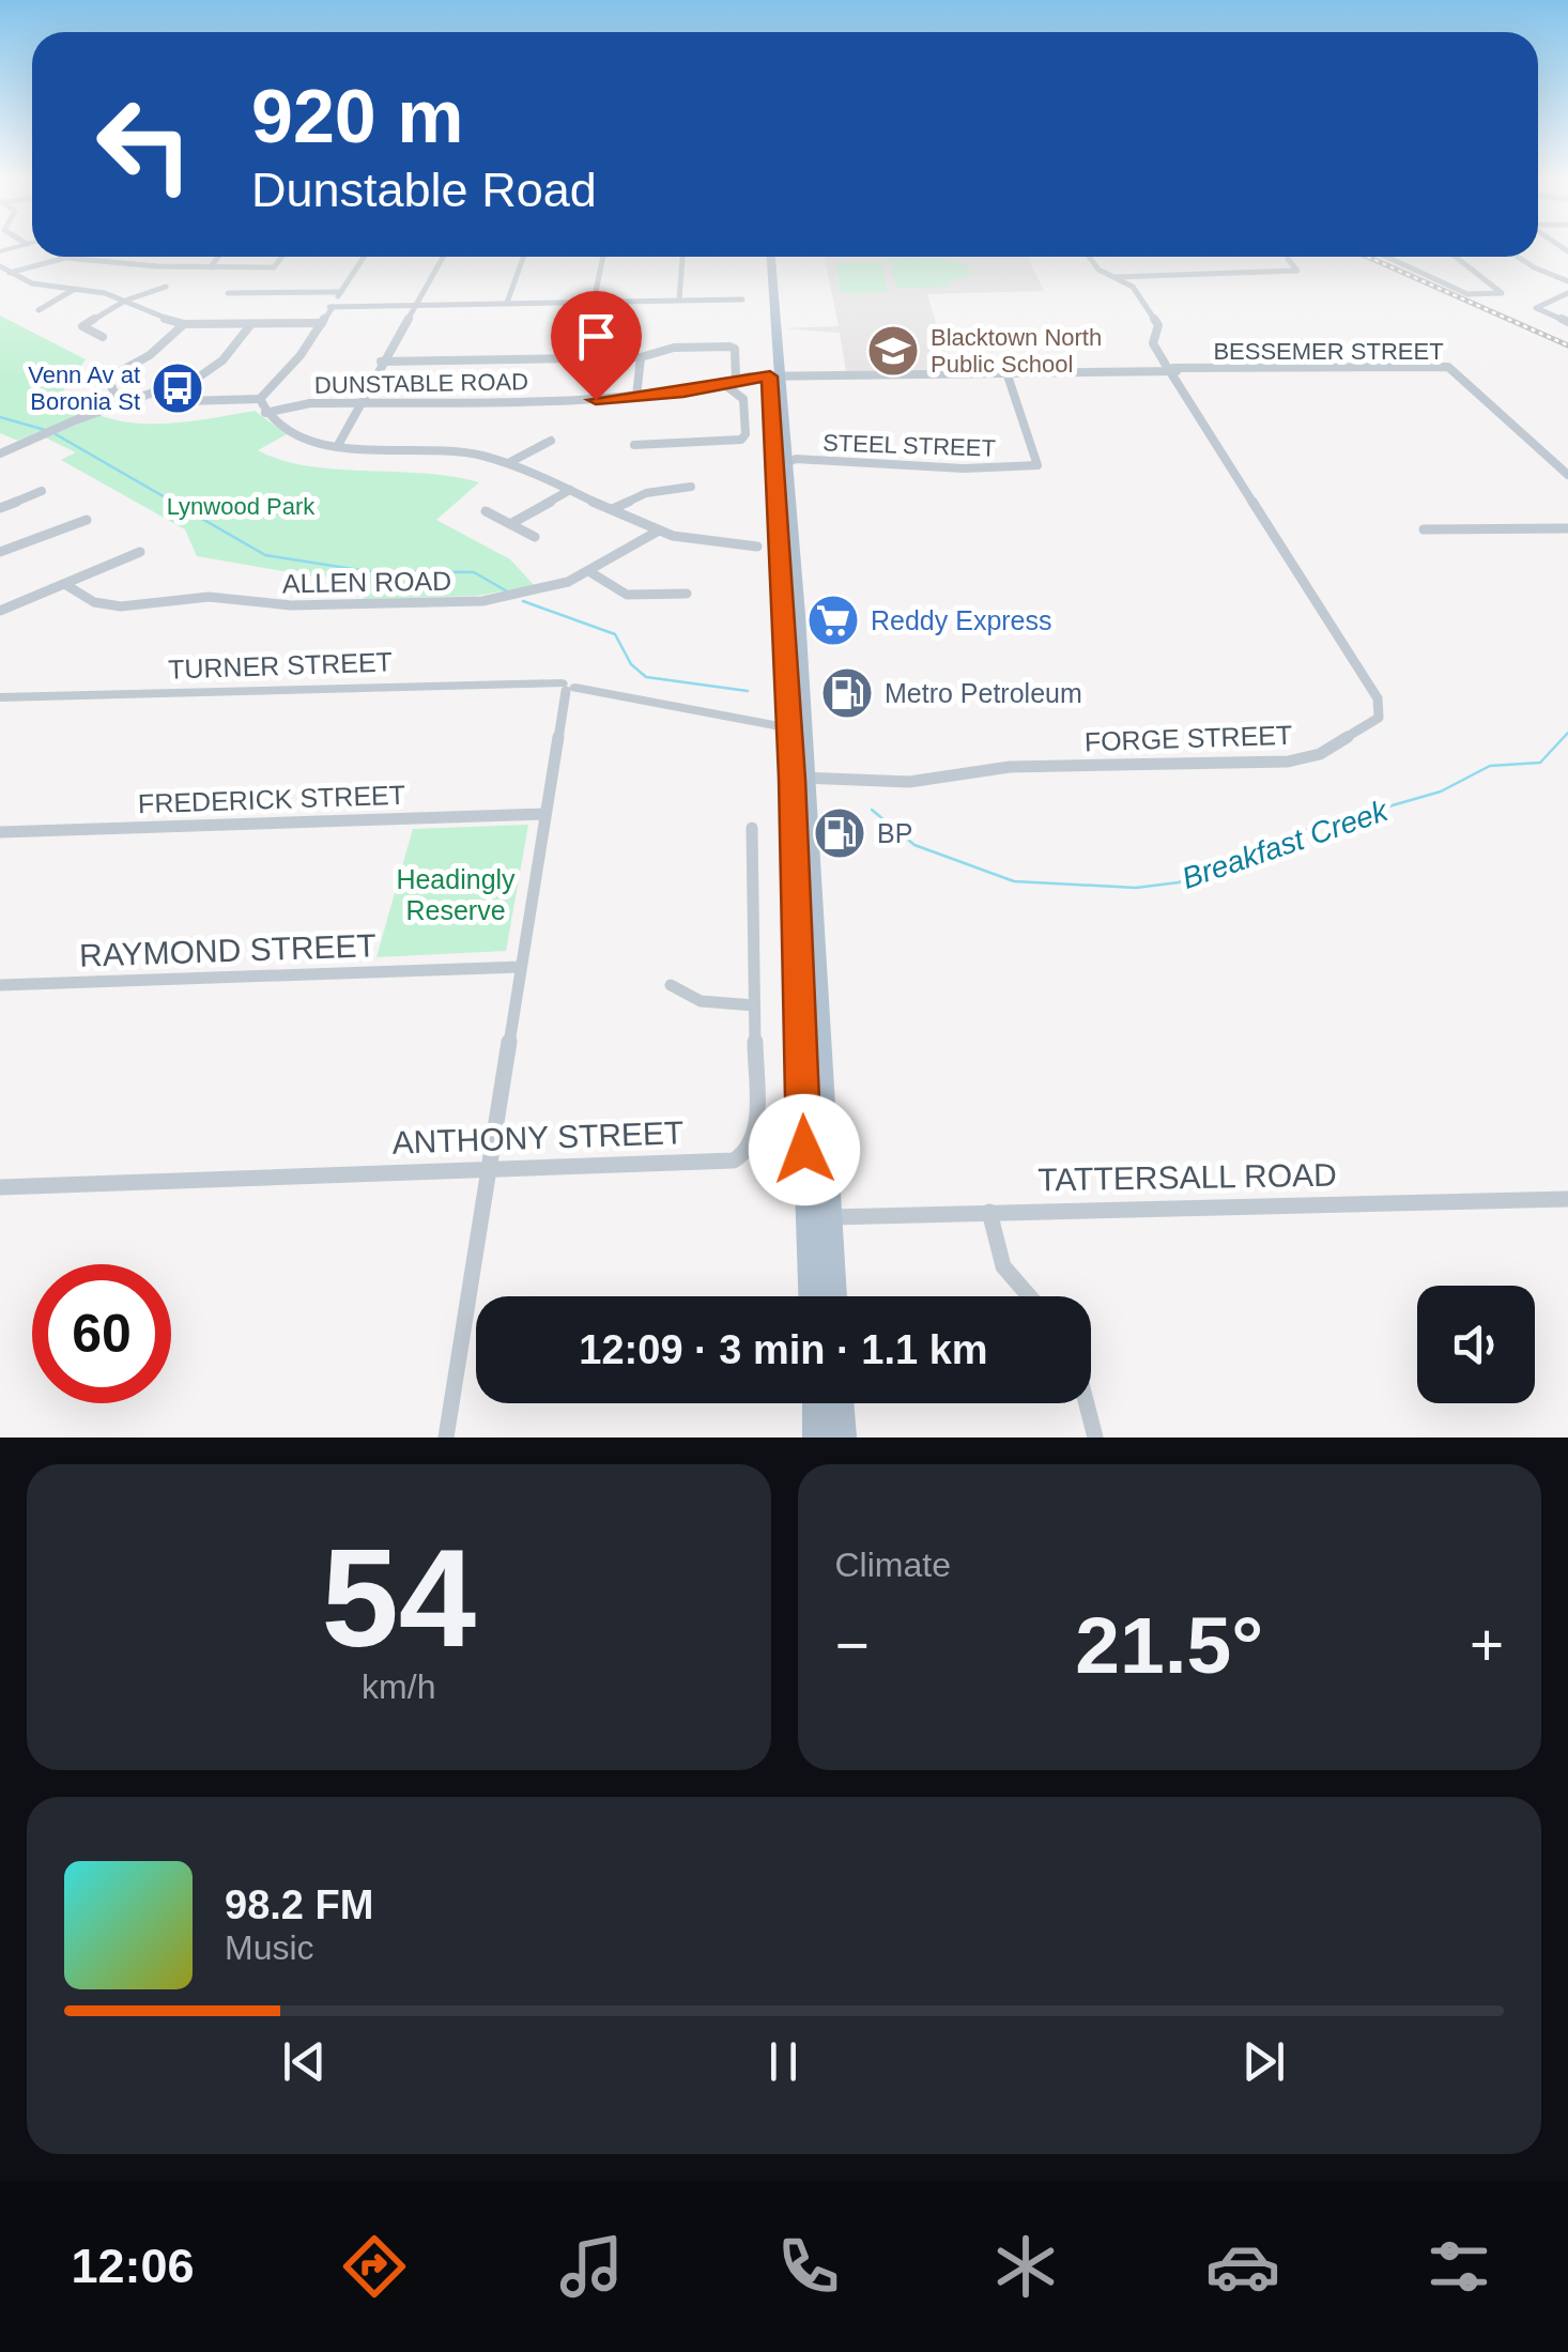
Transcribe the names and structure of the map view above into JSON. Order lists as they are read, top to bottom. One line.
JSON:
{"streets":{"street":["BESSEMER STREET","DUNSTABLE ROAD","STEEL STREET","ALLEN ROAD","TURNER STREET","FORGE STREET","FREDERICK STREET","RAYMOND STREET","ANTHONY STREET","TATTERSALL ROAD"]},"crossings":[["BESSEMER STREET","DUNSTABLE ROAD"],["BESSEMER STREET","STEEL STREET"],["BESSEMER STREET","FORGE STREET"]],"water":["Breakfast Creek"],"parks":["Lynwood Park","Headingly Reserve"],"places":{"school or university":["Blacktown North Public School"],"bus stop":["Venn Av at Boronia St"],"supermarket":["Reddy Express"],"fuel station":["Metro Petroleum","BP"]},"page":{"turn":["920 m","Dunstable Road"],"limit":"60","trip":"12:09 · 3 min · 1.1 km","tile":[["54","km/h"],"Climate"],"heat":["−","21.5°","+"],"song":["98.2 FM","Music"],"tabs":"12:06"}}
